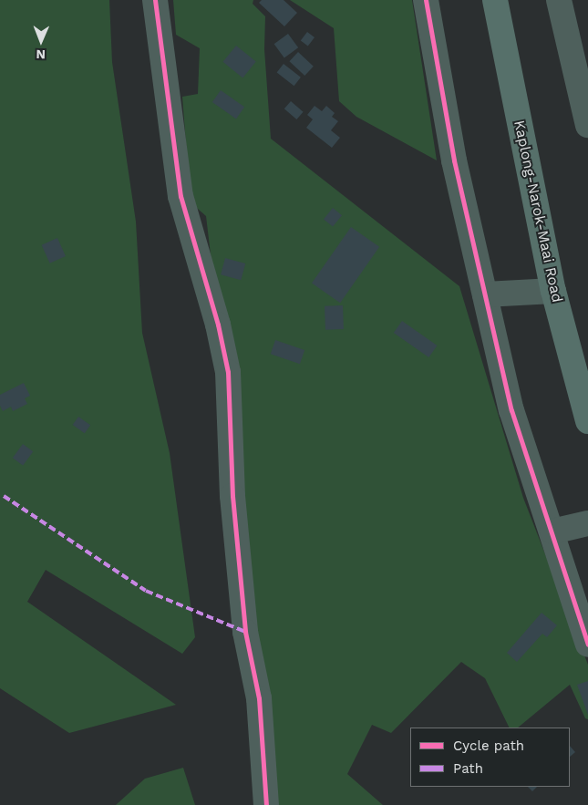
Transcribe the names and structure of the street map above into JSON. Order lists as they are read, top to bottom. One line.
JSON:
{"streets":{"highway":["Kaplong-Narok-Maai Road"]},"legend":["Cycle path","Path"],"north":"bottom"}
